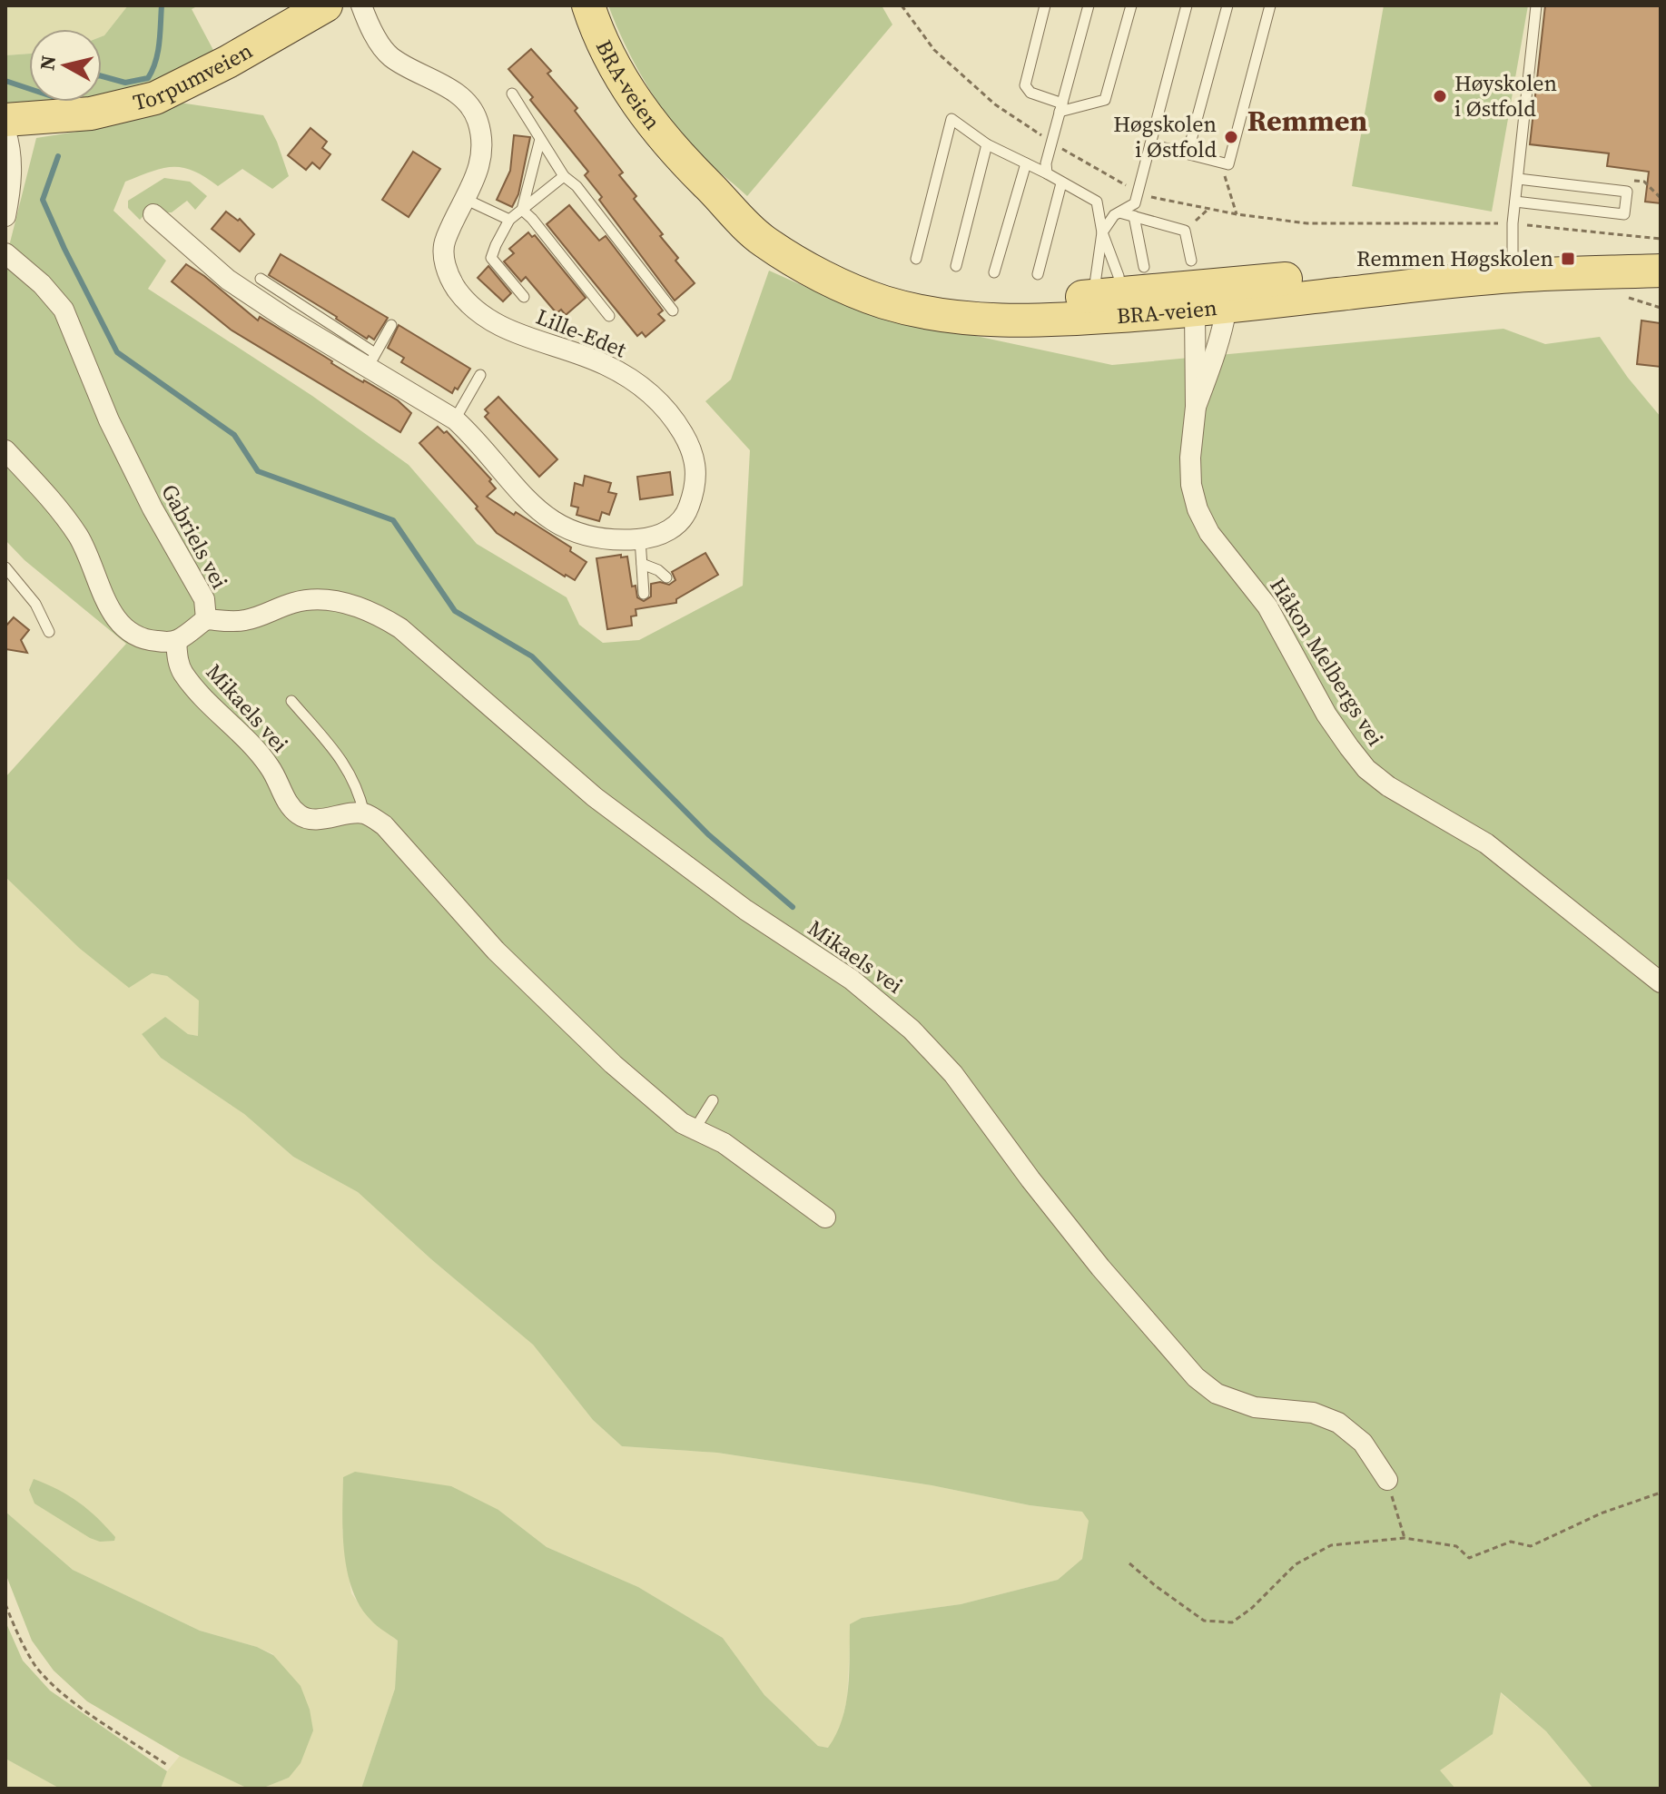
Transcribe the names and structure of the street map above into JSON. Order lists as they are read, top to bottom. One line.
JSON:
{"streets":{"main road":["Torpumveien","BRA-veien"],"street":["Lille-Edet","Gabriels vei","Håkon Melbergs vei","Mikaels vei"]},"crossings":[["Gabriels vei","Mikaels vei"]],"districts":["Remmen"],"places":{"other":["Høyskolen i Østfold","Høgskolen i Østfold"],"transit":["Remmen Høgskolen"]},"north":"left"}
